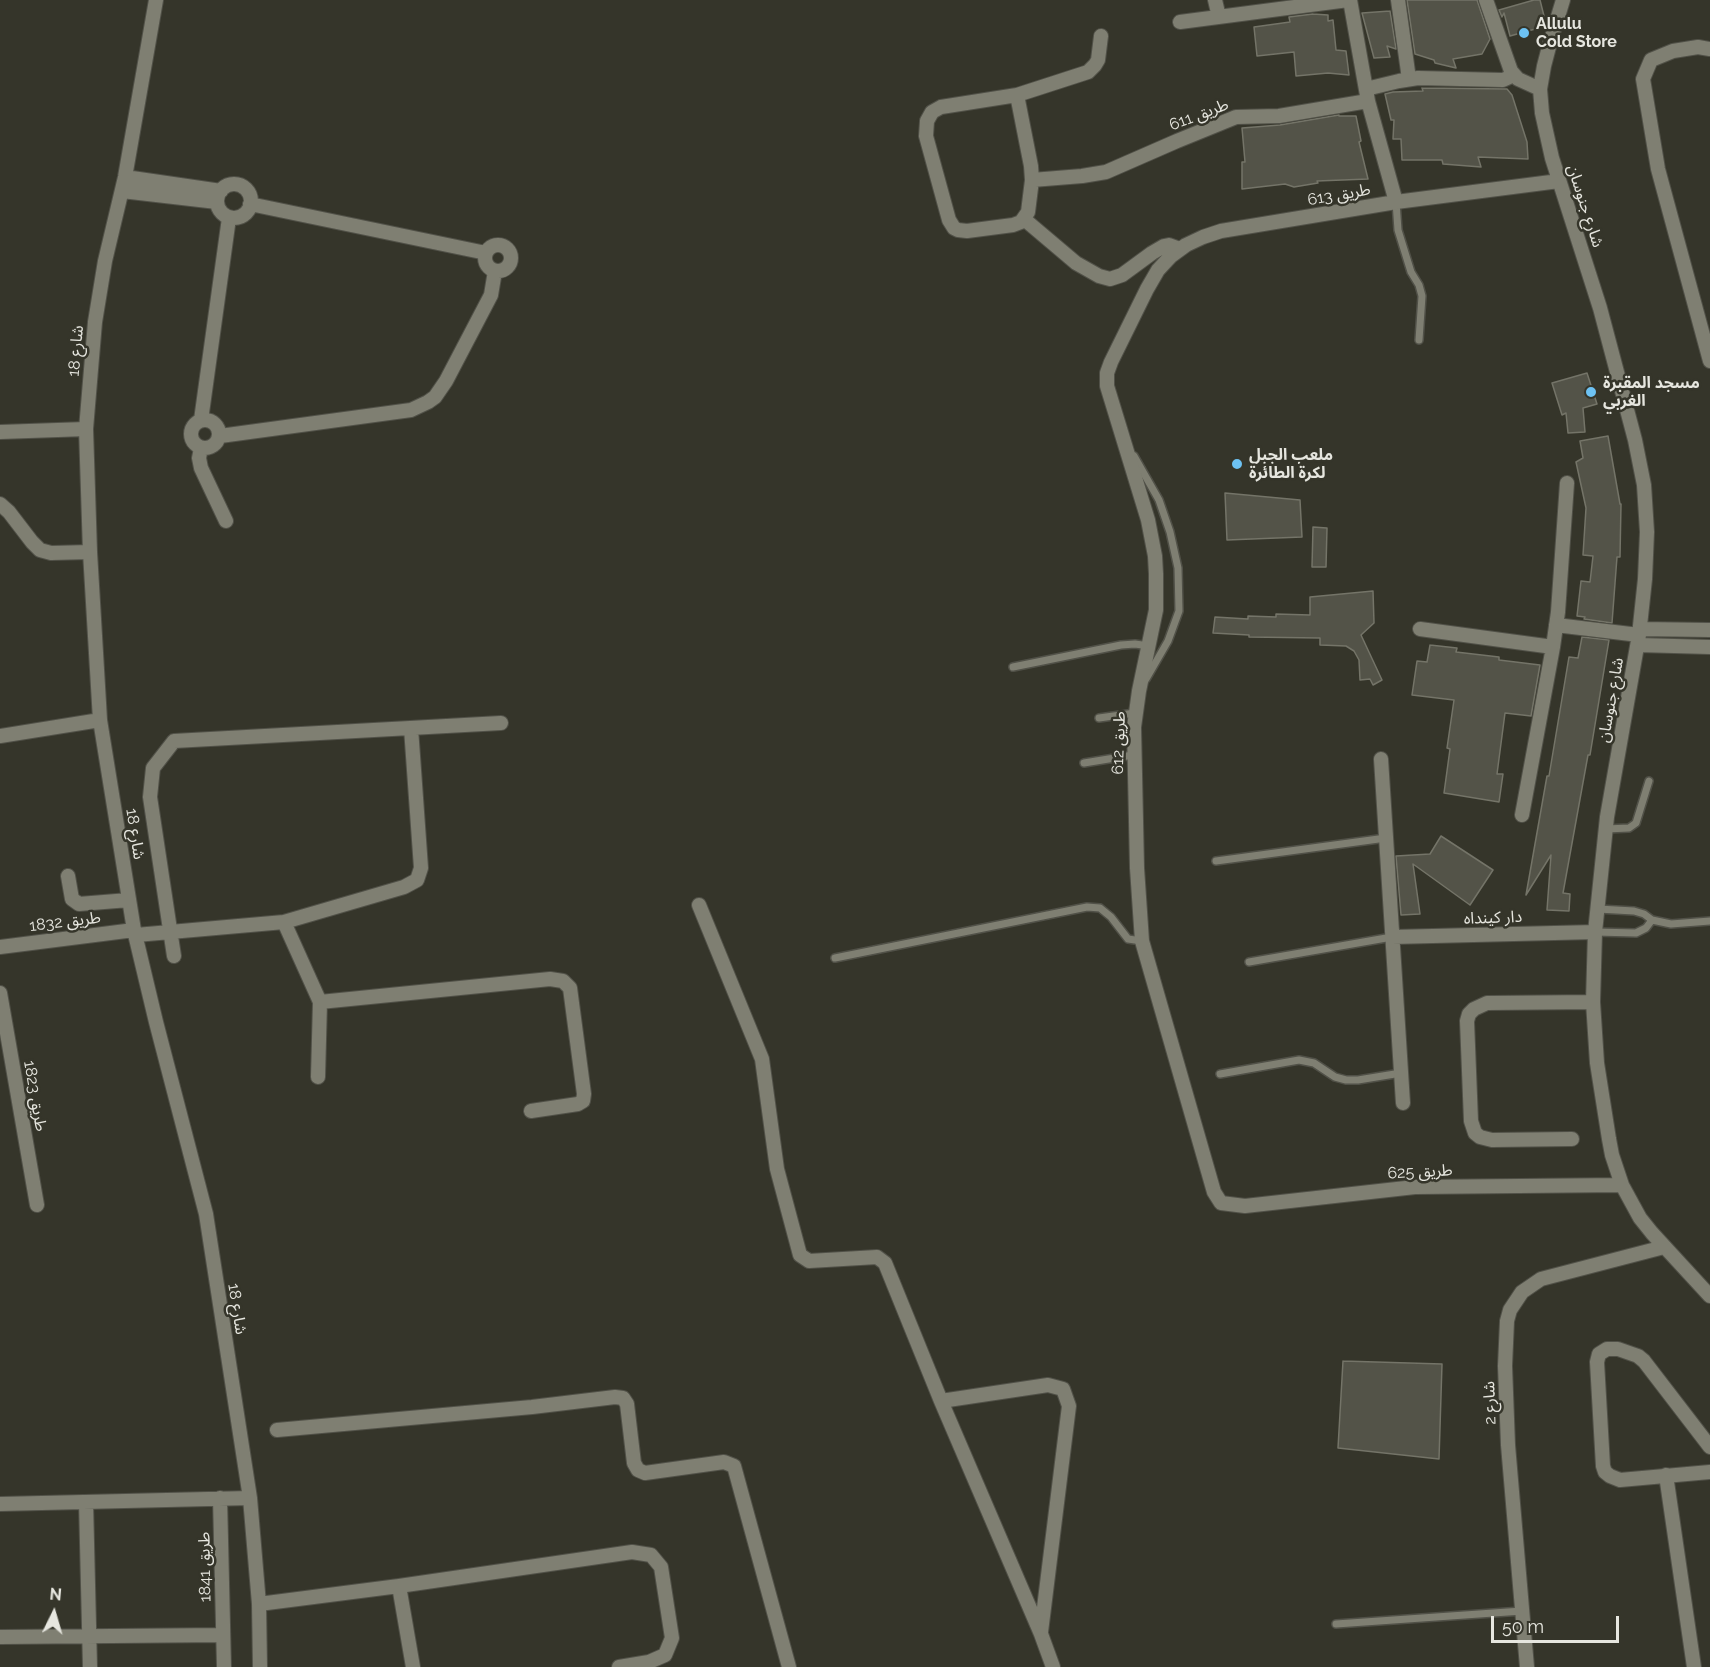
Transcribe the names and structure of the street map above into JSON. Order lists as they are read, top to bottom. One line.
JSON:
{"streets":{"street":["طريق 611","طريق 613","شارع جنوسان","شارع 18","طريق 612","دار كينداه","طريق 1832","طريق 1823","طريق 625","شارع 2","طريق 1841"]},"crossings":[["طريق 613","شارع جنوسان"],["طريق 613","طريق 612"],["شارع جنوسان","دار كينداه"],["شارع جنوسان","طريق 625"],["شارع جنوسان","شارع 2"],["شارع 18","طريق 1832"],["طريق 612","طريق 625"]],"places":["Allulu Cold Store","مسجد المقبرة الغربي","ملعب الجبل لكرة الطائرة"],"scale_bar":"50 m","north":"top"}
